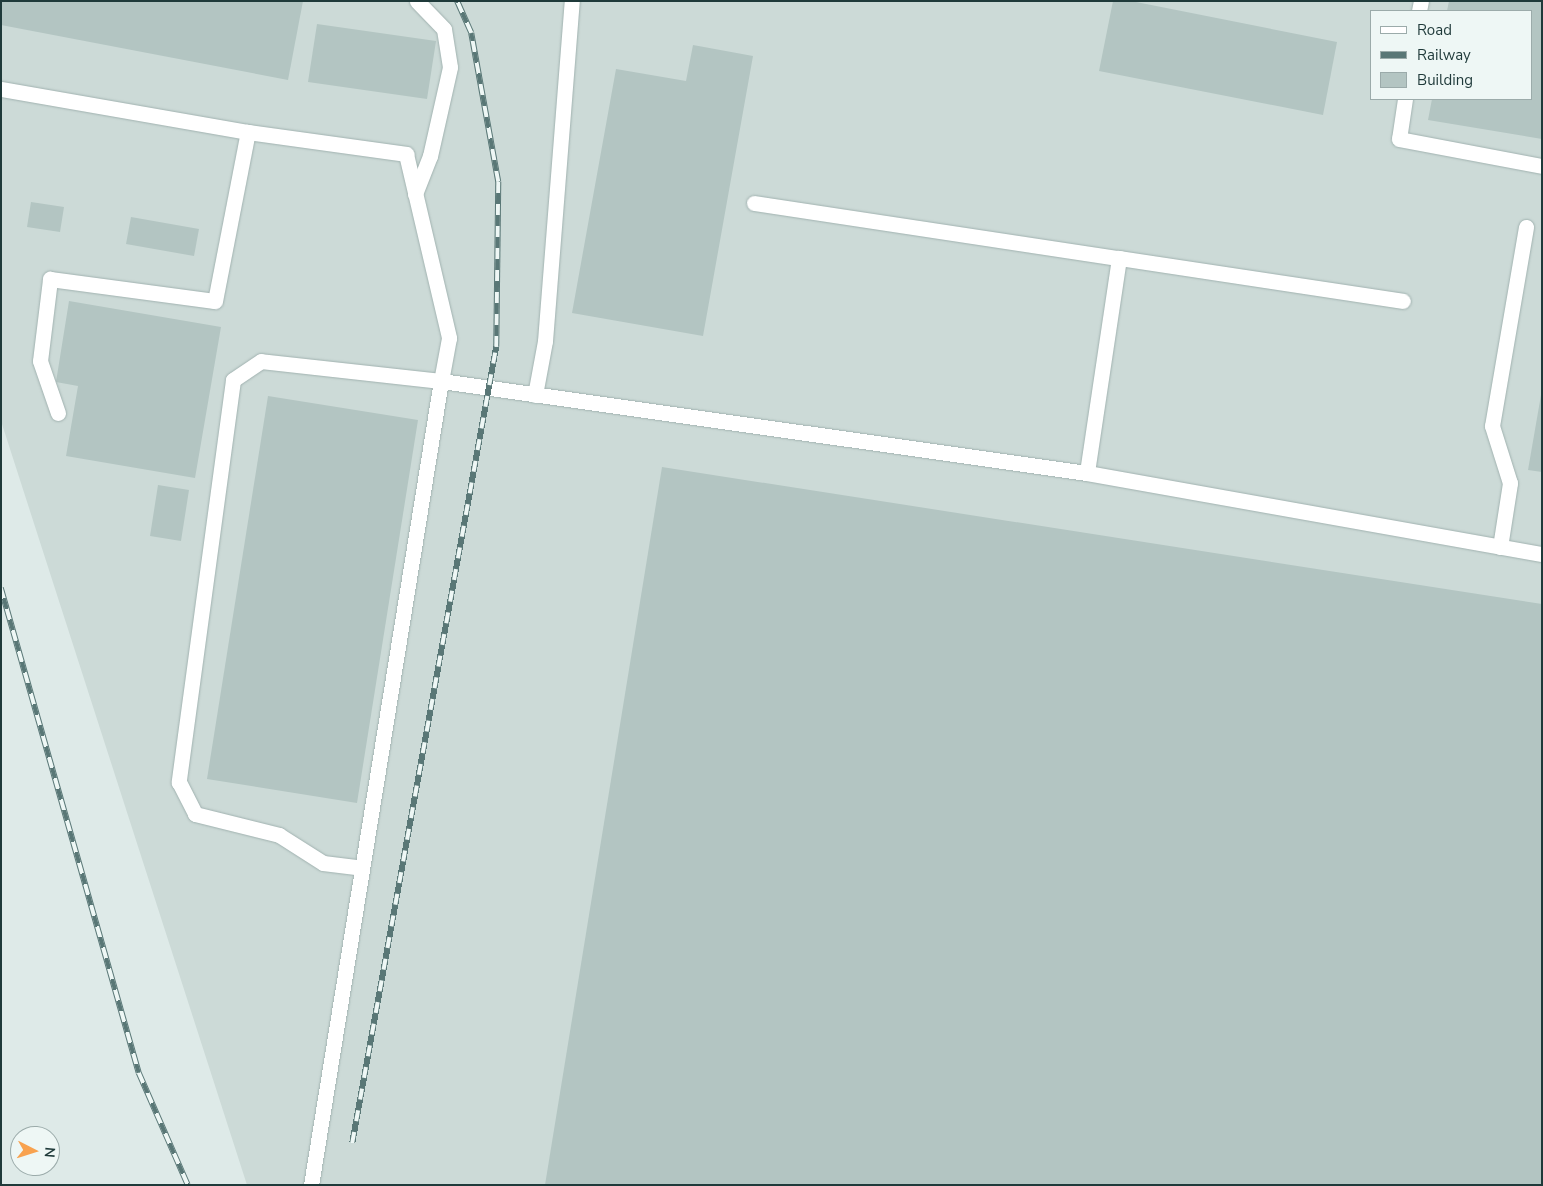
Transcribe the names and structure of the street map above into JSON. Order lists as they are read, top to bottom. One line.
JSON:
{"legend":["Road","Railway","Building"],"north":"right"}
